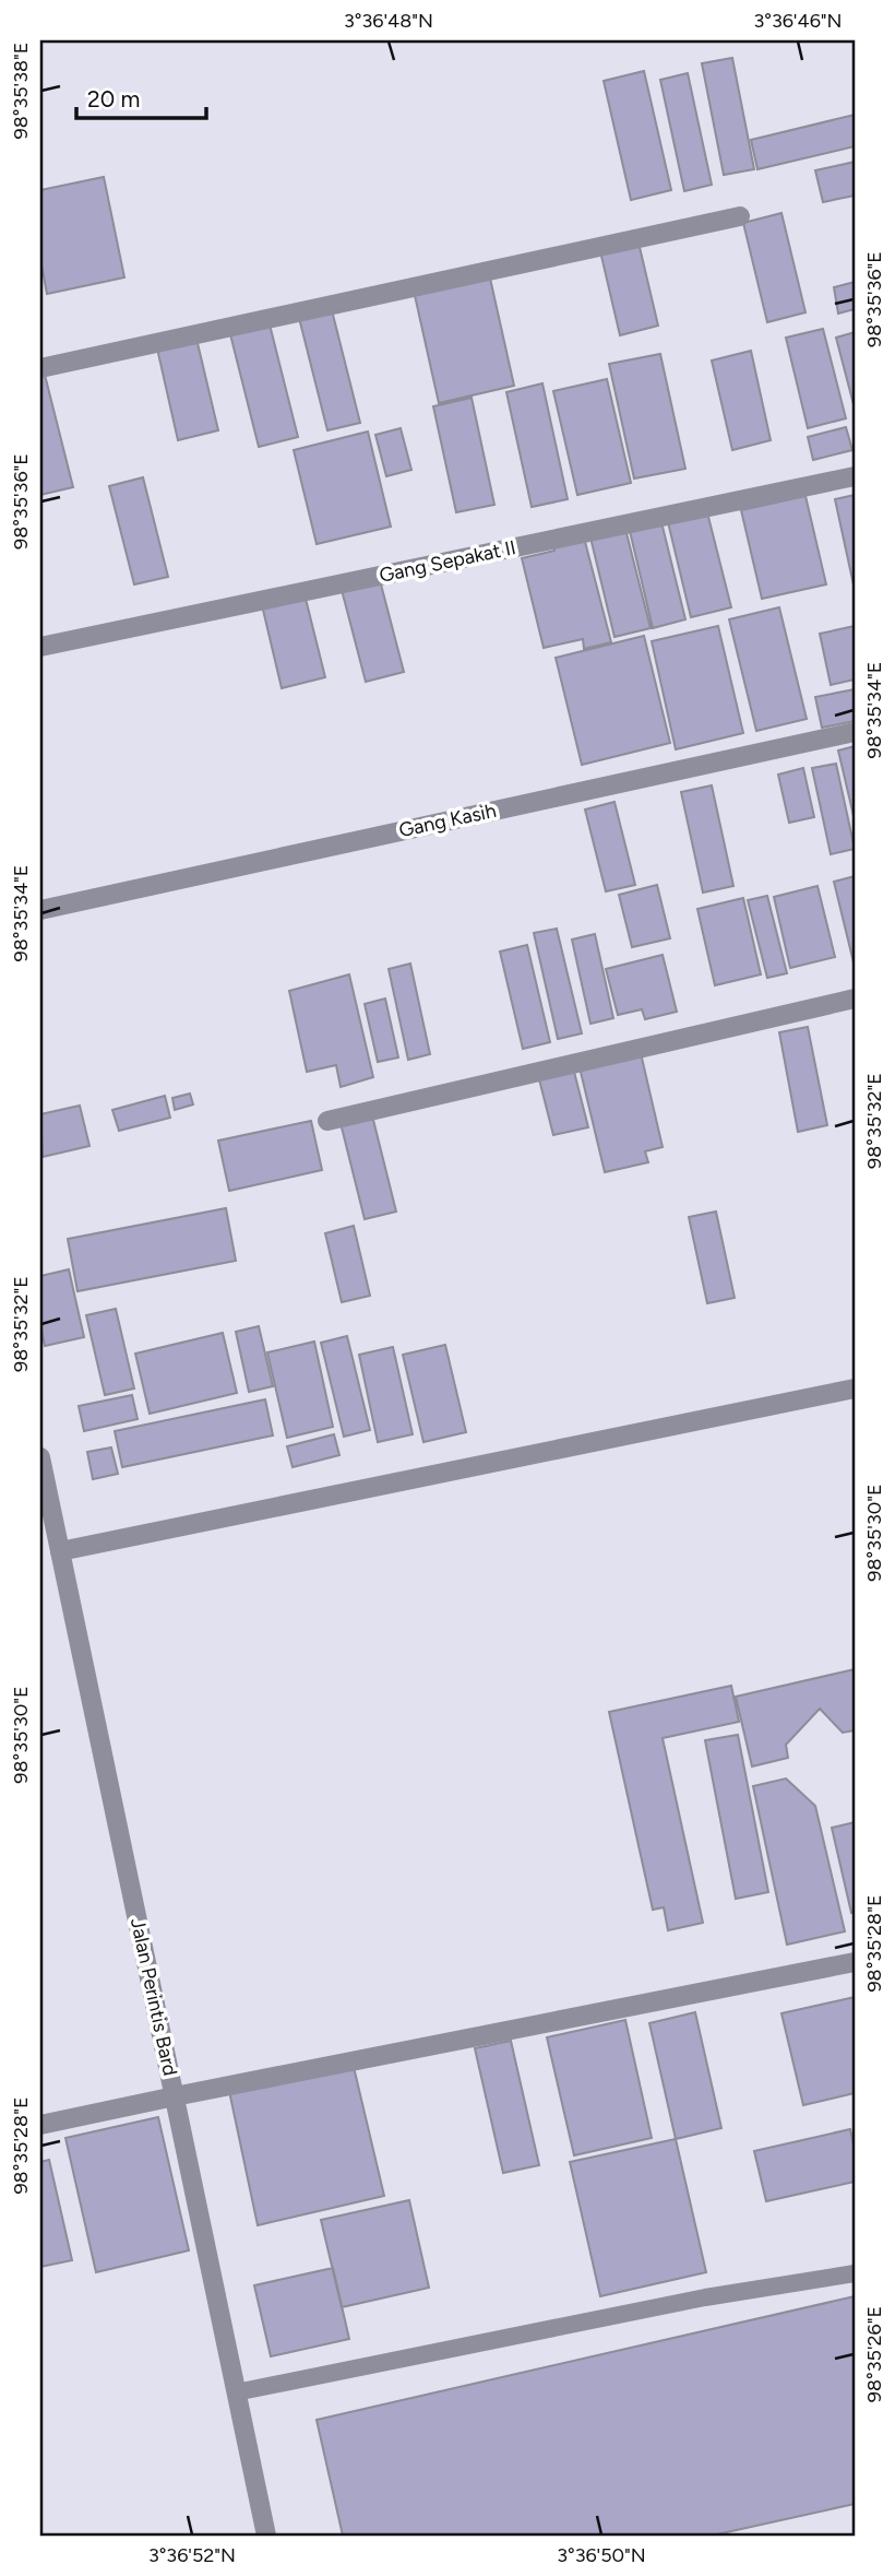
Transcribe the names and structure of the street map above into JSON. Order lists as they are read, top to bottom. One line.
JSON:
{"streets":{"street":["Gang Sepakat II","Gang Kasih","Jalan Perintis Bard"]},"scale_bar":"20 m","coordinates":["3°36'48\"N","3°36'46\"N","98°35'38\"E","98°35'36\"E","98°35'34\"E","98°35'32\"E","98°35'30\"E","98°35'28\"E","98°35'26\"E","3°36'52\"N","3°36'50\"N"]}
